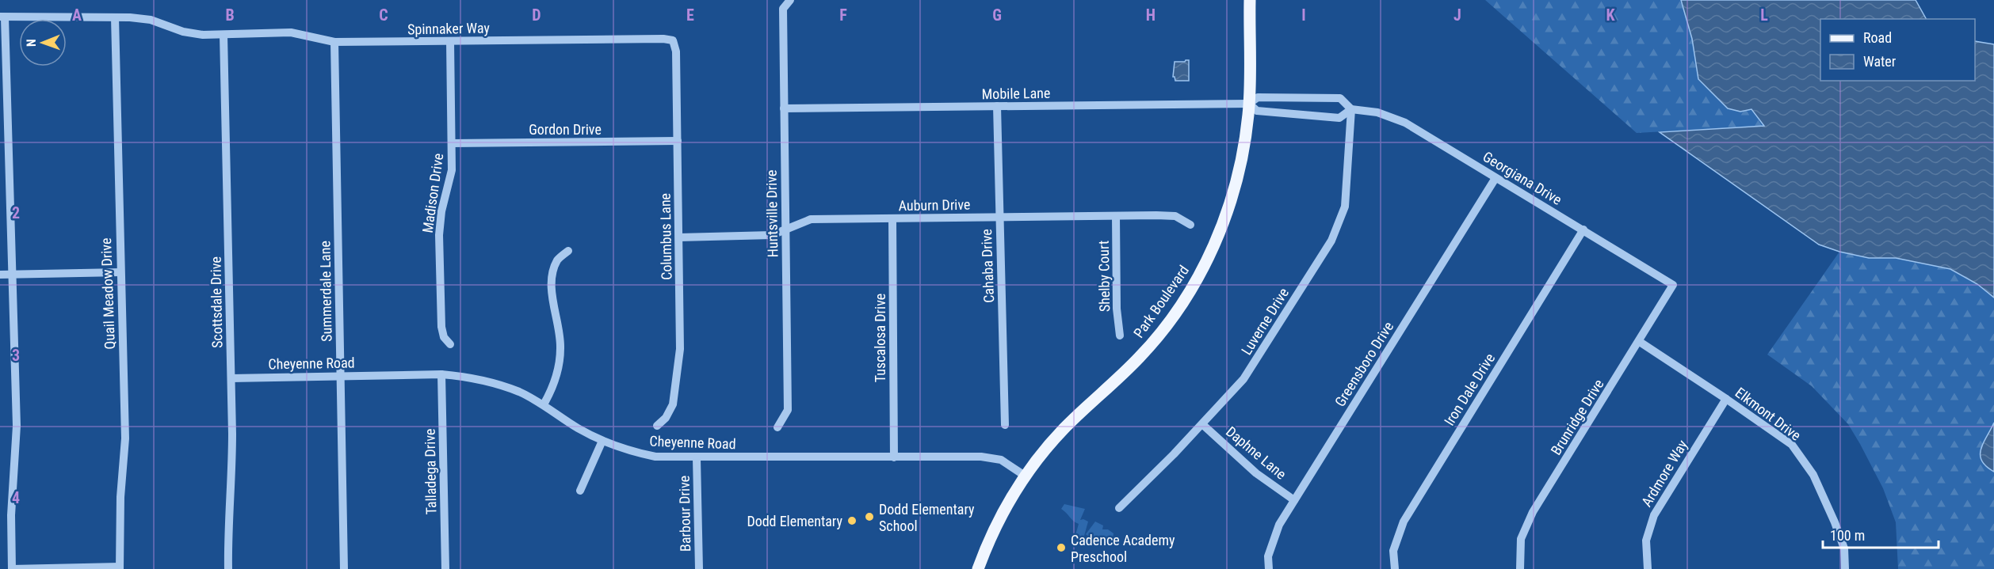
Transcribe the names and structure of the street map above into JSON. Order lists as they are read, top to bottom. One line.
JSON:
{"streets":{"main road":["Park Boulevard"],"street":["Spinnaker Way","Mobile Lane","Gordon Drive","Georgiana Drive","Madison Drive","Auburn Drive","Huntsville Drive","Columbus Lane","Cahaba Drive","Shelby Court","Summerdale Lane","Quail Meadow Drive","Scottsdale Drive","Luverne Drive","Tuscalosa Drive","Cheyenne Road","Greensboro Drive","Iron Dale Drive","Elkmont Drive","Brunridge Drive","Daphne Lane","Talladega Drive","Ardmore Way","Barbour Drive"]},"crossings":[["Spinnaker Way","Madison Drive"],["Spinnaker Way","Columbus Lane"],["Spinnaker Way","Summerdale Lane"],["Spinnaker Way","Quail Meadow Drive"],["Spinnaker Way","Scottsdale Drive"],["Mobile Lane","Georgiana Drive"],["Mobile Lane","Huntsville Drive"],["Mobile Lane","Cahaba Drive"],["Mobile Lane","Park Boulevard"],["Gordon Drive","Madison Drive"],["Gordon Drive","Columbus Lane"],["Georgiana Drive","Park Boulevard"],["Georgiana Drive","Luverne Drive"],["Georgiana Drive","Greensboro Drive"],["Georgiana Drive","Iron Dale Drive"],["Georgiana Drive","Brunridge Drive"],["Auburn Drive","Huntsville Drive"],["Auburn Drive","Columbus Lane"],["Auburn Drive","Cahaba Drive"],["Auburn Drive","Shelby Court"],["Auburn Drive","Tuscalosa Drive"],["Summerdale Lane","Cheyenne Road"],["Park Boulevard","Cheyenne Road"],["Scottsdale Drive","Cheyenne Road"],["Luverne Drive","Daphne Lane"],["Tuscalosa Drive","Cheyenne Road"],["Cheyenne Road","Talladega Drive"],["Cheyenne Road","Barbour Drive"],["Greensboro Drive","Daphne Lane"],["Elkmont Drive","Brunridge Drive"],["Elkmont Drive","Ardmore Way"]],"places":["Dodd Elementary School","Dodd Elementary","Cadence Academy Preschool"],"legend":["Road","Water"],"scale_bar":"100 m","north":"left","grid":{"columns":["A","B","C","D","E","F","G","H","I","J","K","L"],"rows":["2","3","4"]}}
